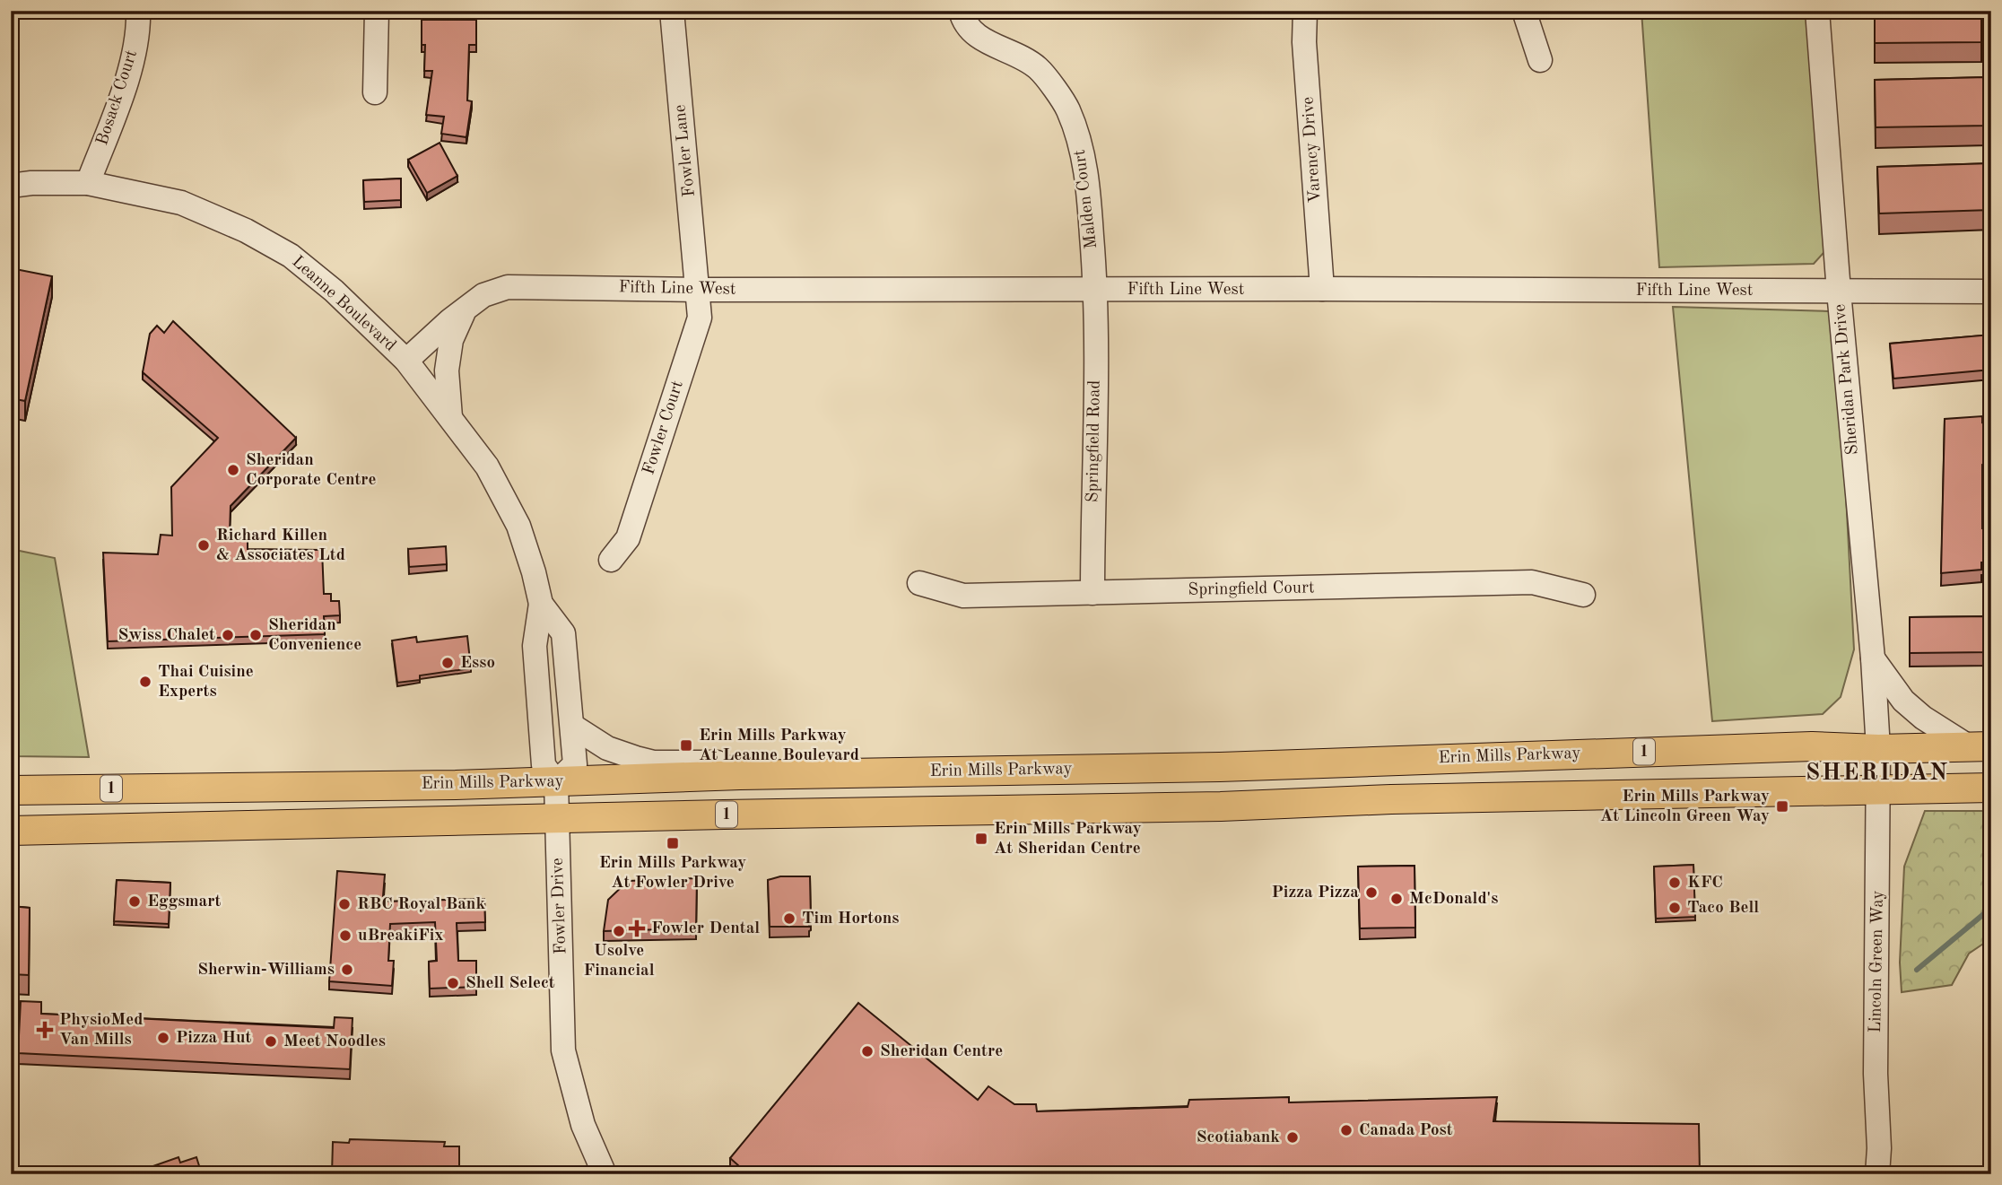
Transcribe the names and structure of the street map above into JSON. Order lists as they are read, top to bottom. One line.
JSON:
{"streets":{"main road":["1","Erin Mills Parkway"],"street":["Bosack Court","Varency Drive","Fowler Lane","Malden Court","Fifth Line West","Leanne Boulevard","Sheridan Park Drive","Fowler Court","Springfield Road","Springfield Court","Fowler Drive","Lincoln Green Way"]},"crossings":[["Bosack Court","Leanne Boulevard"],["Varency Drive","Fifth Line West"],["Fowler Lane","Fifth Line West"],["Fowler Lane","Fowler Court"],["Malden Court","Fifth Line West"],["Malden Court","Springfield Road"],["Fifth Line West","Leanne Boulevard"],["Fifth Line West","Sheridan Park Drive"],["Fifth Line West","Fowler Court"],["Fifth Line West","Springfield Road"],["Leanne Boulevard","Erin Mills Parkway"],["Leanne Boulevard","Fowler Drive"],["Sheridan Park Drive","Erin Mills Parkway"],["Sheridan Park Drive","Lincoln Green Way"],["Springfield Road","Springfield Court"],["1","Fowler Drive"],["1","Lincoln Green Way"],["Erin Mills Parkway","Fowler Drive"],["Erin Mills Parkway","Lincoln Green Way"]],"districts":["SHERIDAN"],"places":{"other":["Sheridan Corporate Centre","Richard Killen & Associates Ltd","Swiss Chalet","Sheridan Convenience","Esso","Thai Cuisine Experts","KFC","Pizza Pizza","McDonald's","Eggsmart","RBC Royal Bank","Taco Bell","Tim Hortons","Usolve Financial","uBreakiFix","Sherwin-Williams","Shell Select","Pizza Hut","Meet Noodles","Sheridan Centre","Canada Post","Scotiabank"],"transit":["Erin Mills Parkway At Leanne Boulevard","Erin Mills Parkway At Lincoln Green Way","Erin Mills Parkway At Sheridan Centre","Erin Mills Parkway At Fowler Drive"],"health":["Fowler Dental","PhysioMed Van Mills"]}}
